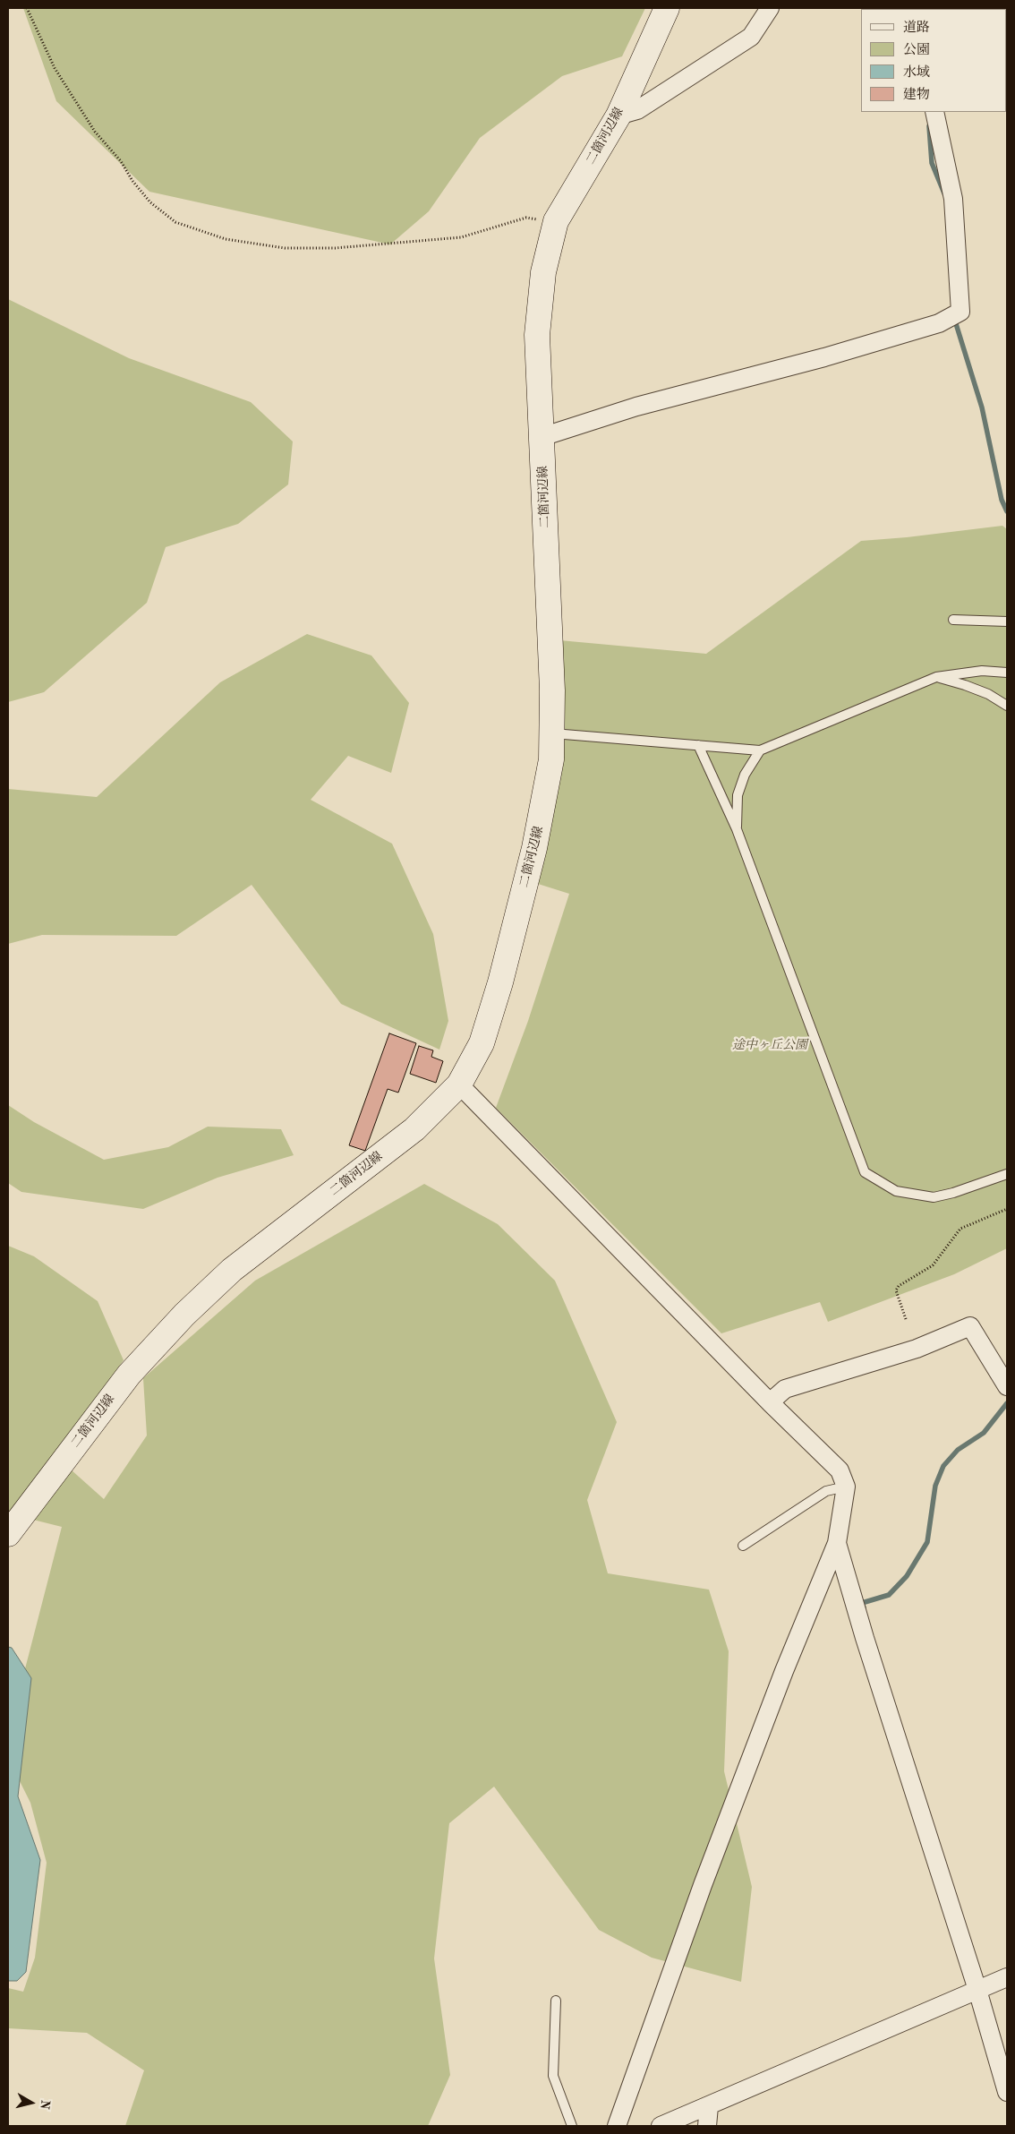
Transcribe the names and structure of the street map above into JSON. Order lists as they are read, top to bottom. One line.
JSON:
{"streets":{"main road":["二箇河辺線"]},"parks":["途中ヶ丘公園"],"legend":["道路","公園","水域","建物"],"north":"right"}
